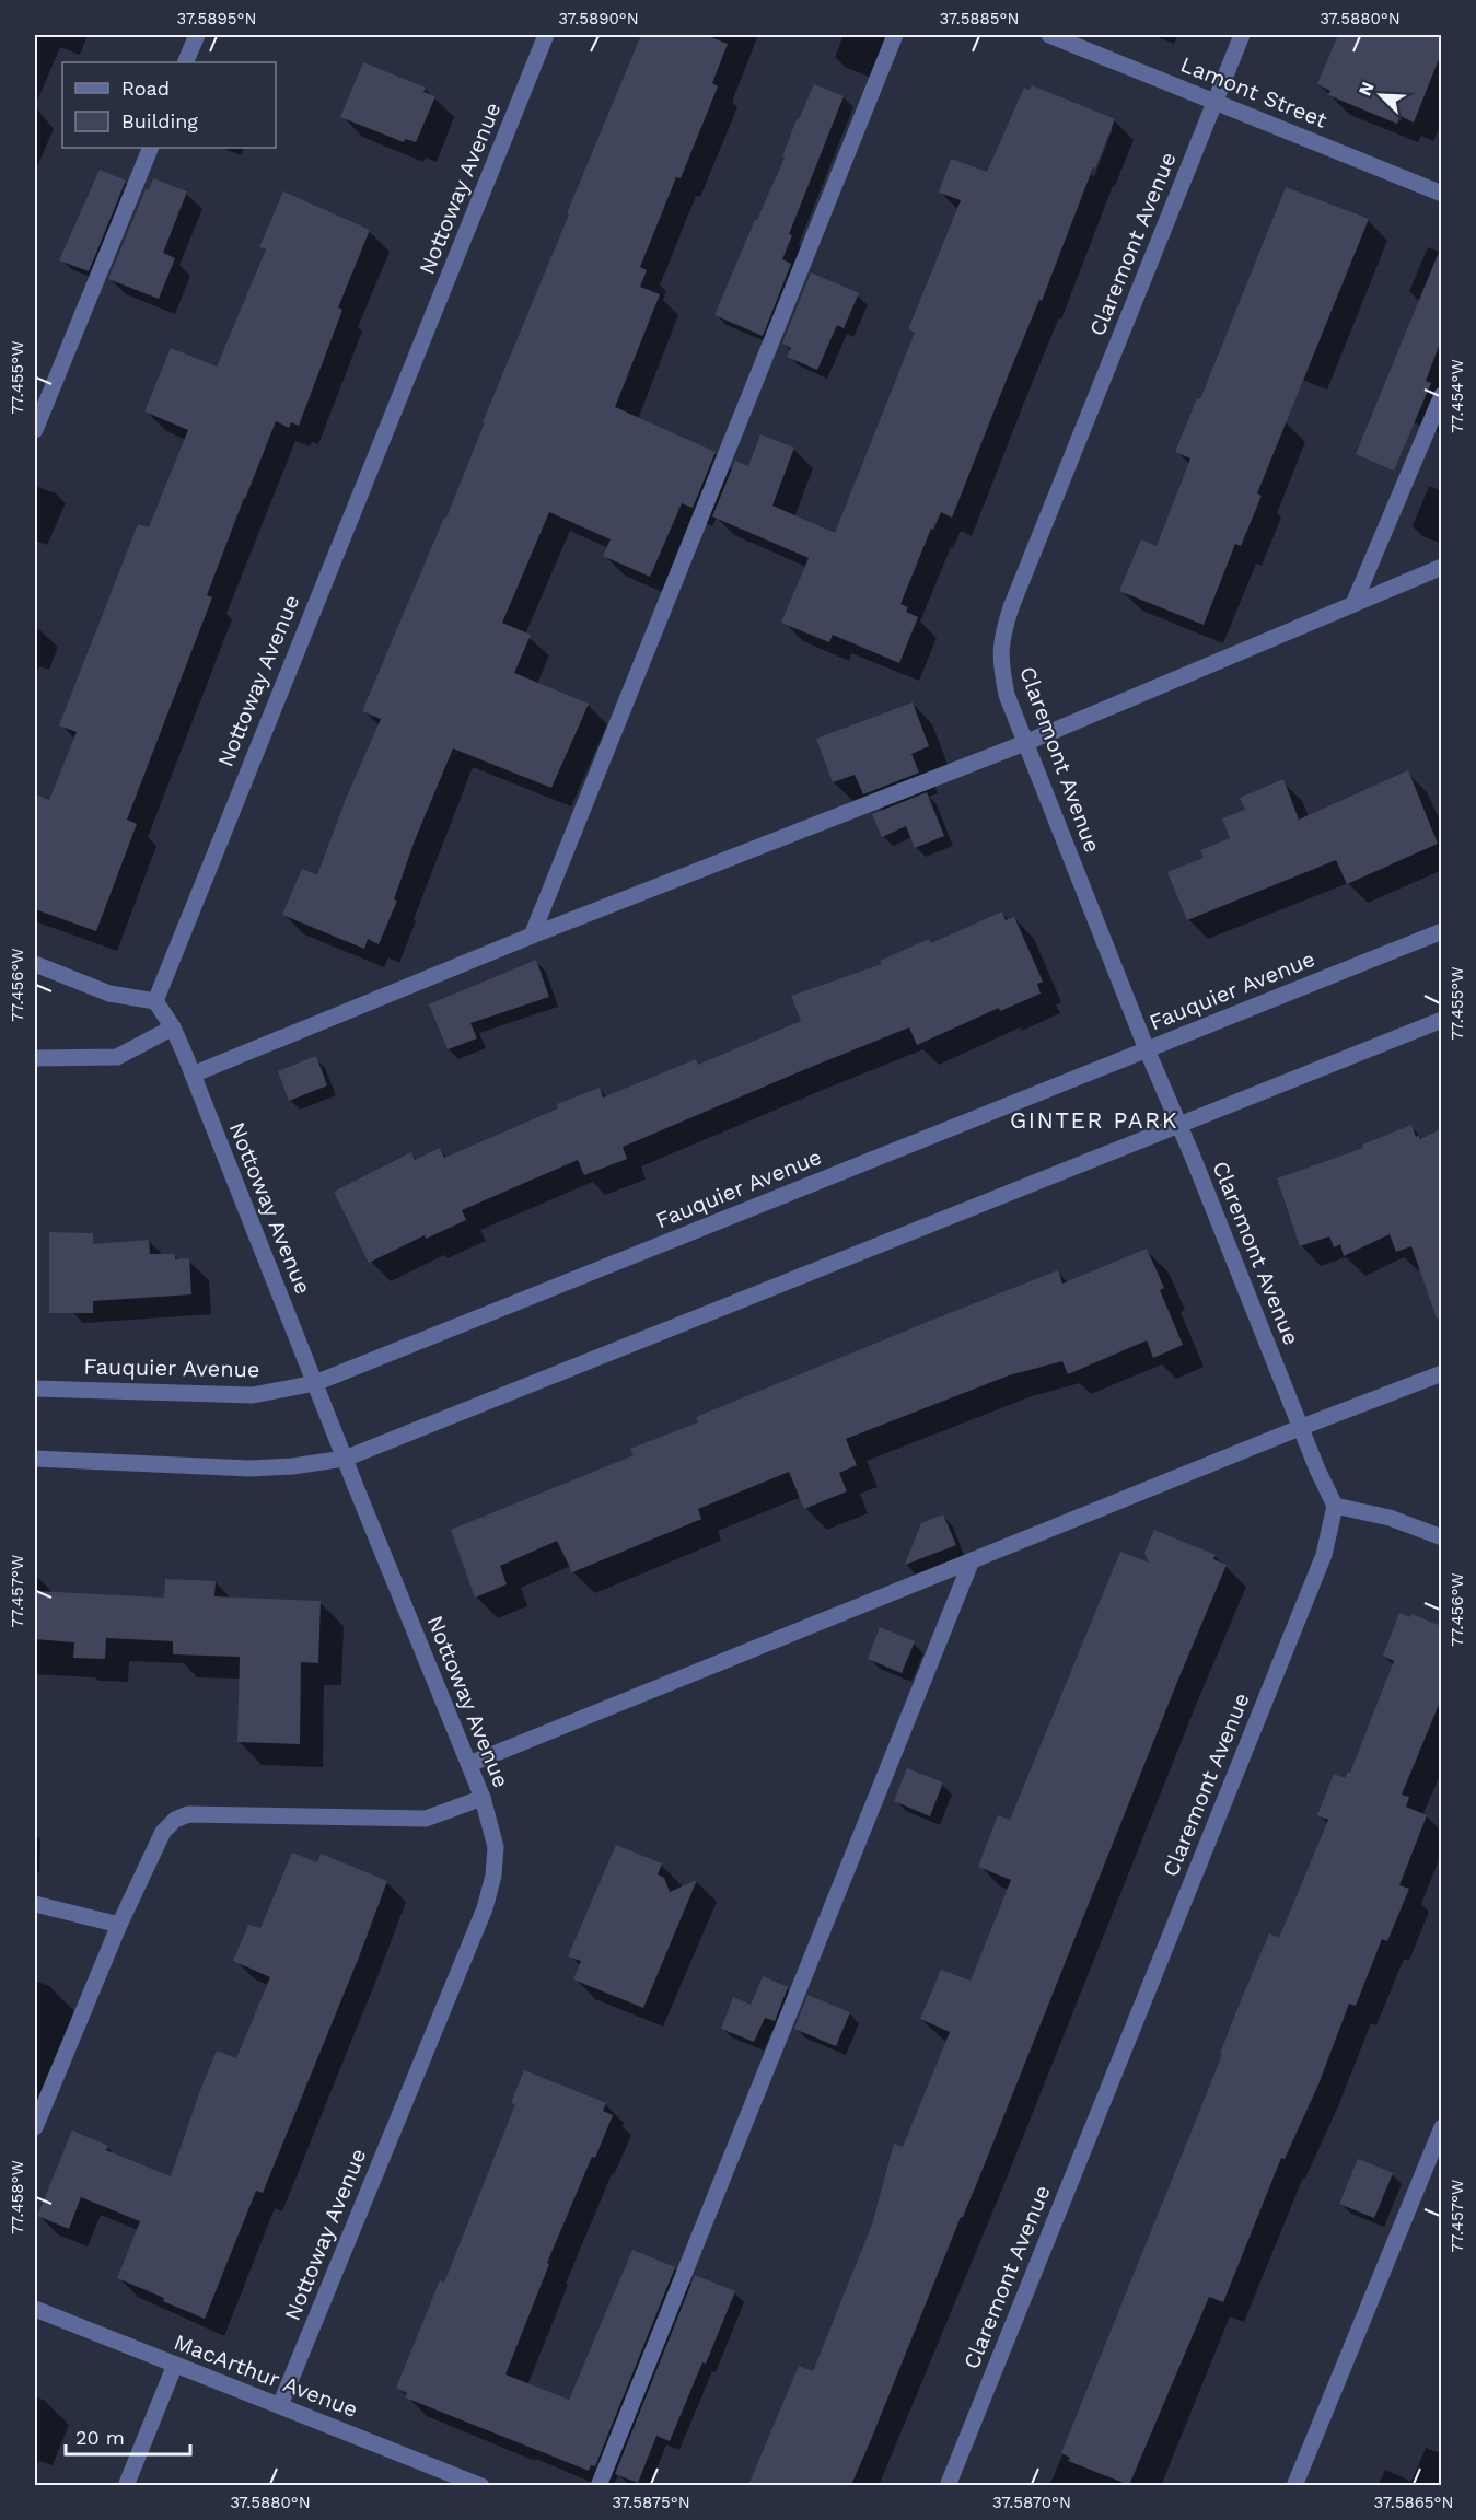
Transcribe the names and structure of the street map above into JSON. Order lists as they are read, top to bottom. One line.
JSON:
{"streets":{"street":["Lamont Street","Nottoway Avenue","Claremont Avenue","Fauquier Avenue","MacArthur Avenue"]},"crossings":[["Lamont Street","Claremont Avenue"],["Nottoway Avenue","Fauquier Avenue"],["Nottoway Avenue","MacArthur Avenue"],["Claremont Avenue","Fauquier Avenue"]],"districts":["GINTER PARK"],"legend":["Road","Building"],"scale_bar":"20 m","north":"top left","coordinates":["37.5895°N","37.5890°N","37.5885°N","37.5880°N","77.455°W","77.454°W","77.456°W","77.457°W","77.458°W","37.5875°N","37.5870°N","37.5865°N"]}
